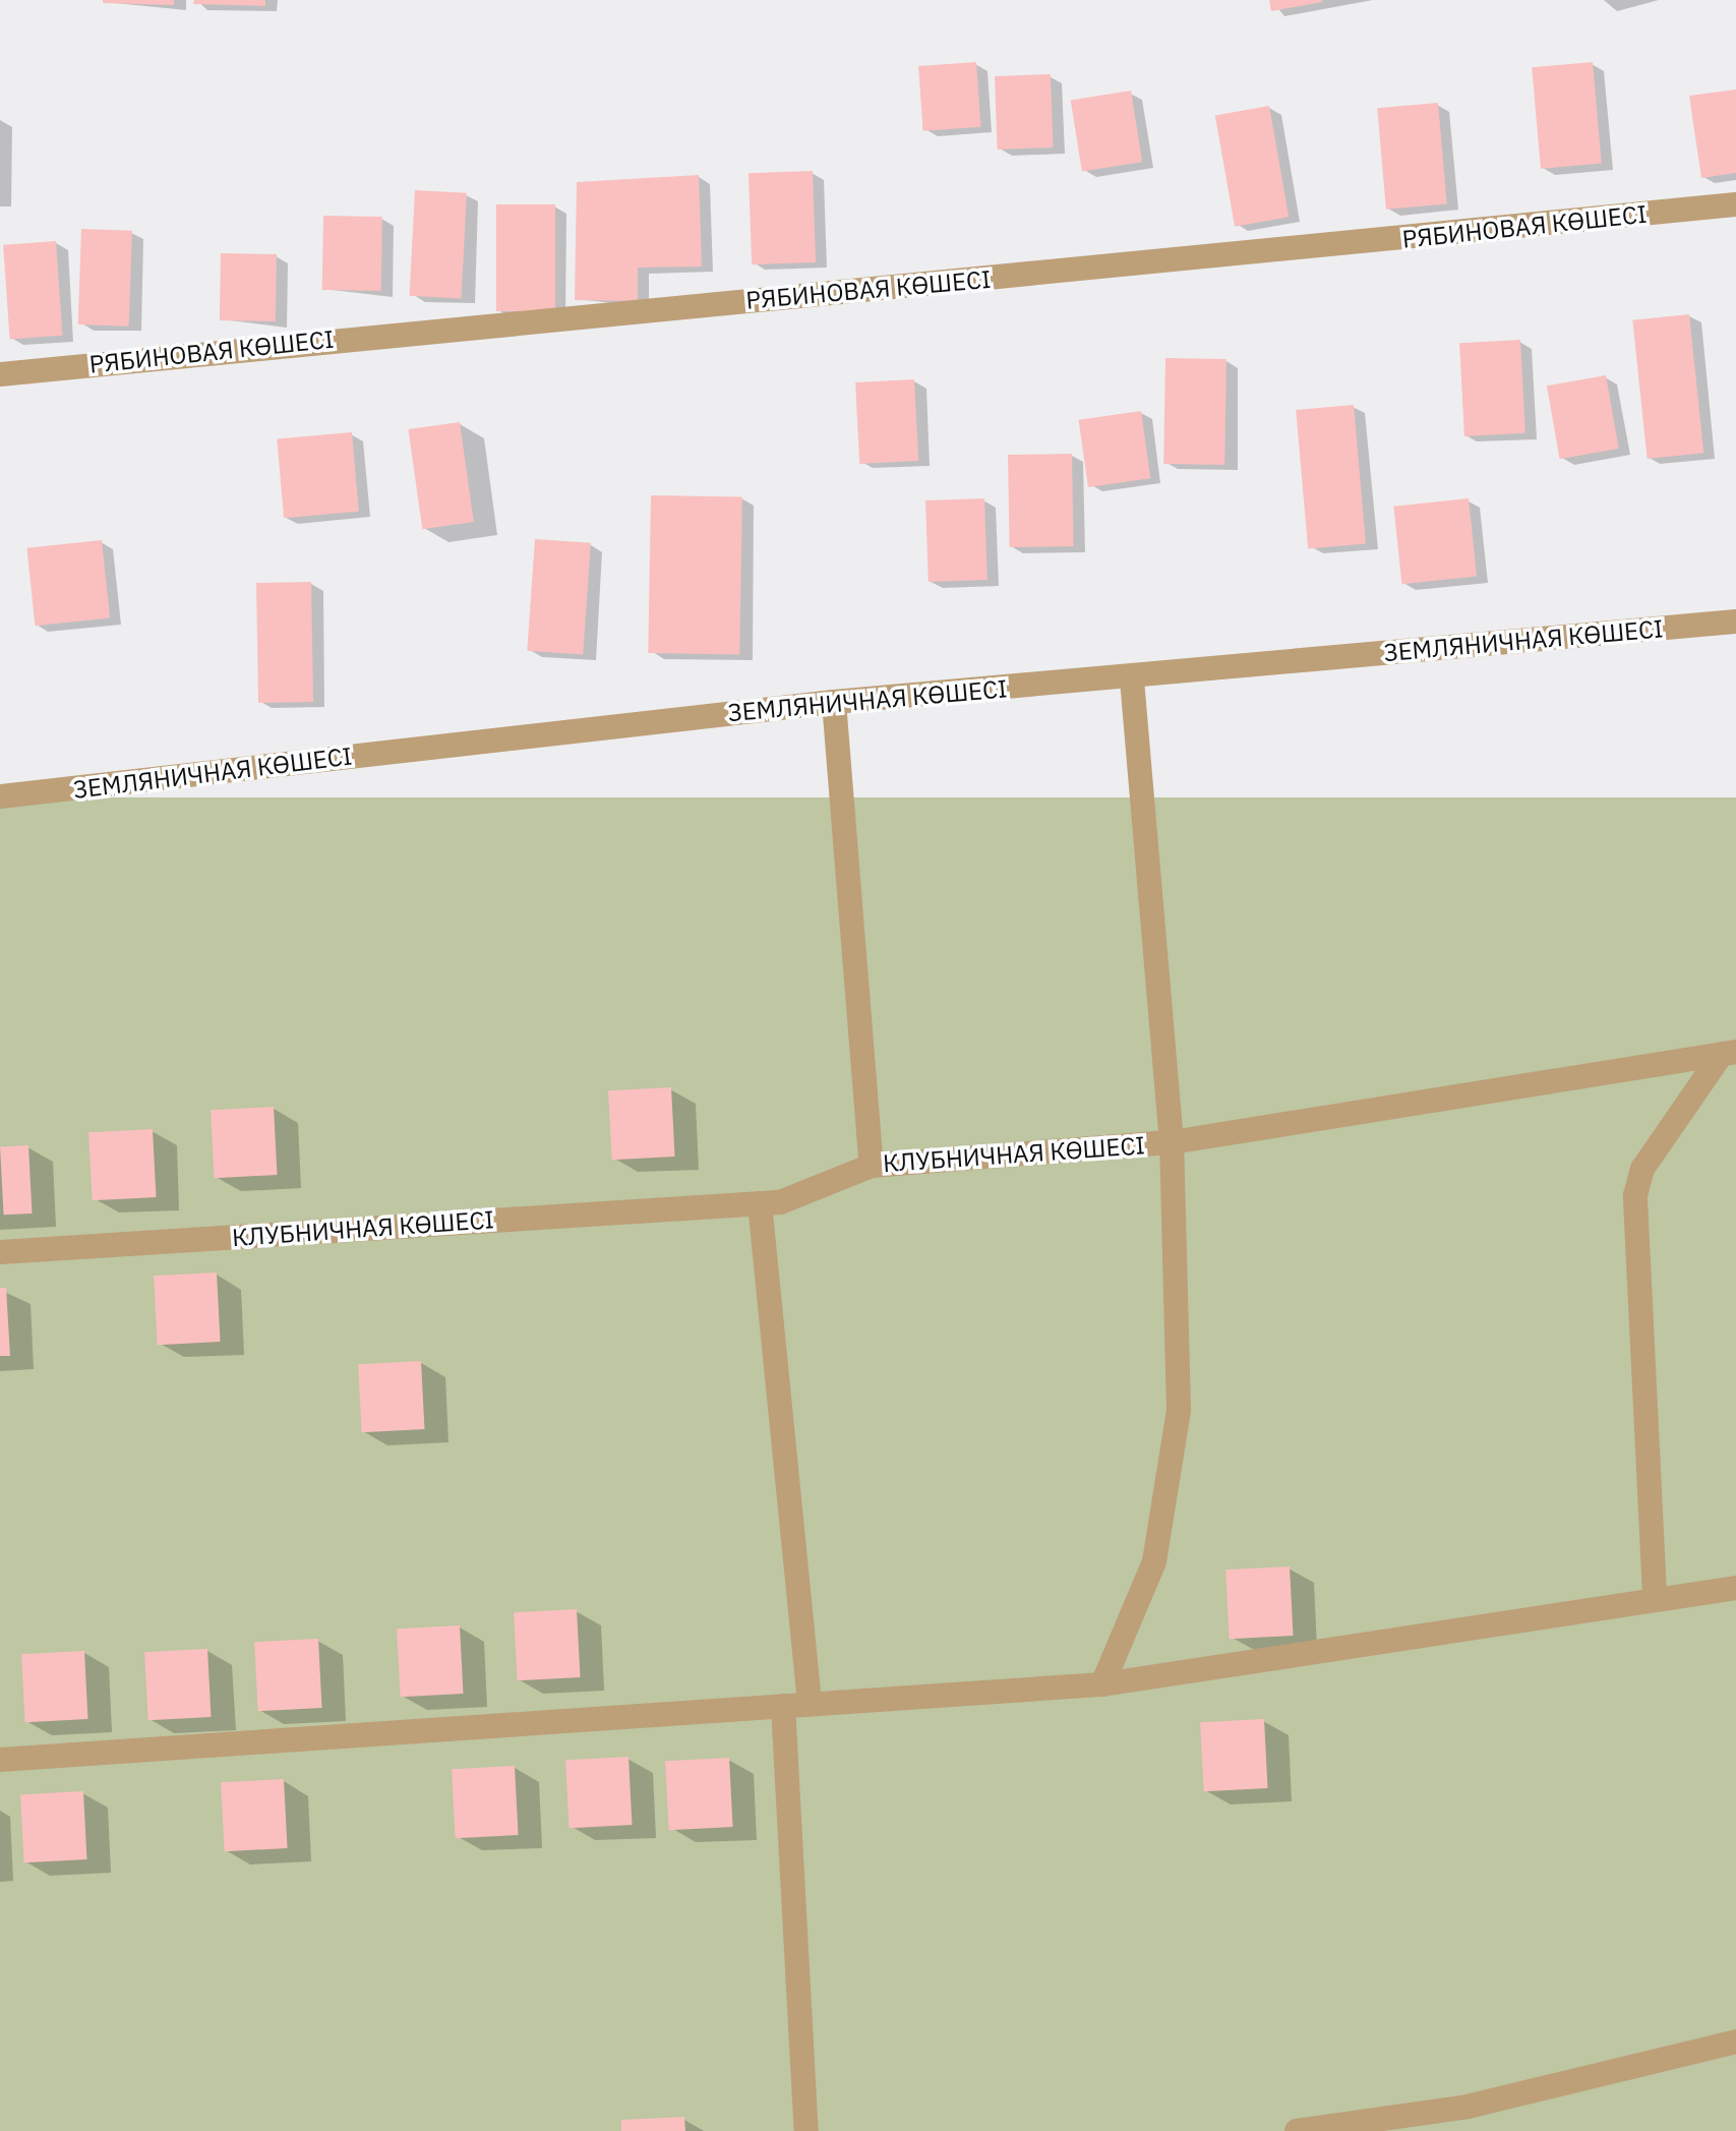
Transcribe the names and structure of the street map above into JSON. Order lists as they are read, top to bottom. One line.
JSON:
{"streets":{"street":["РЯБИНОВАЯ КӨШЕСІ","ЗЕМЛЯНИЧНАЯ КӨШЕСІ","КЛУБНИЧНАЯ КӨШЕСІ"]}}
